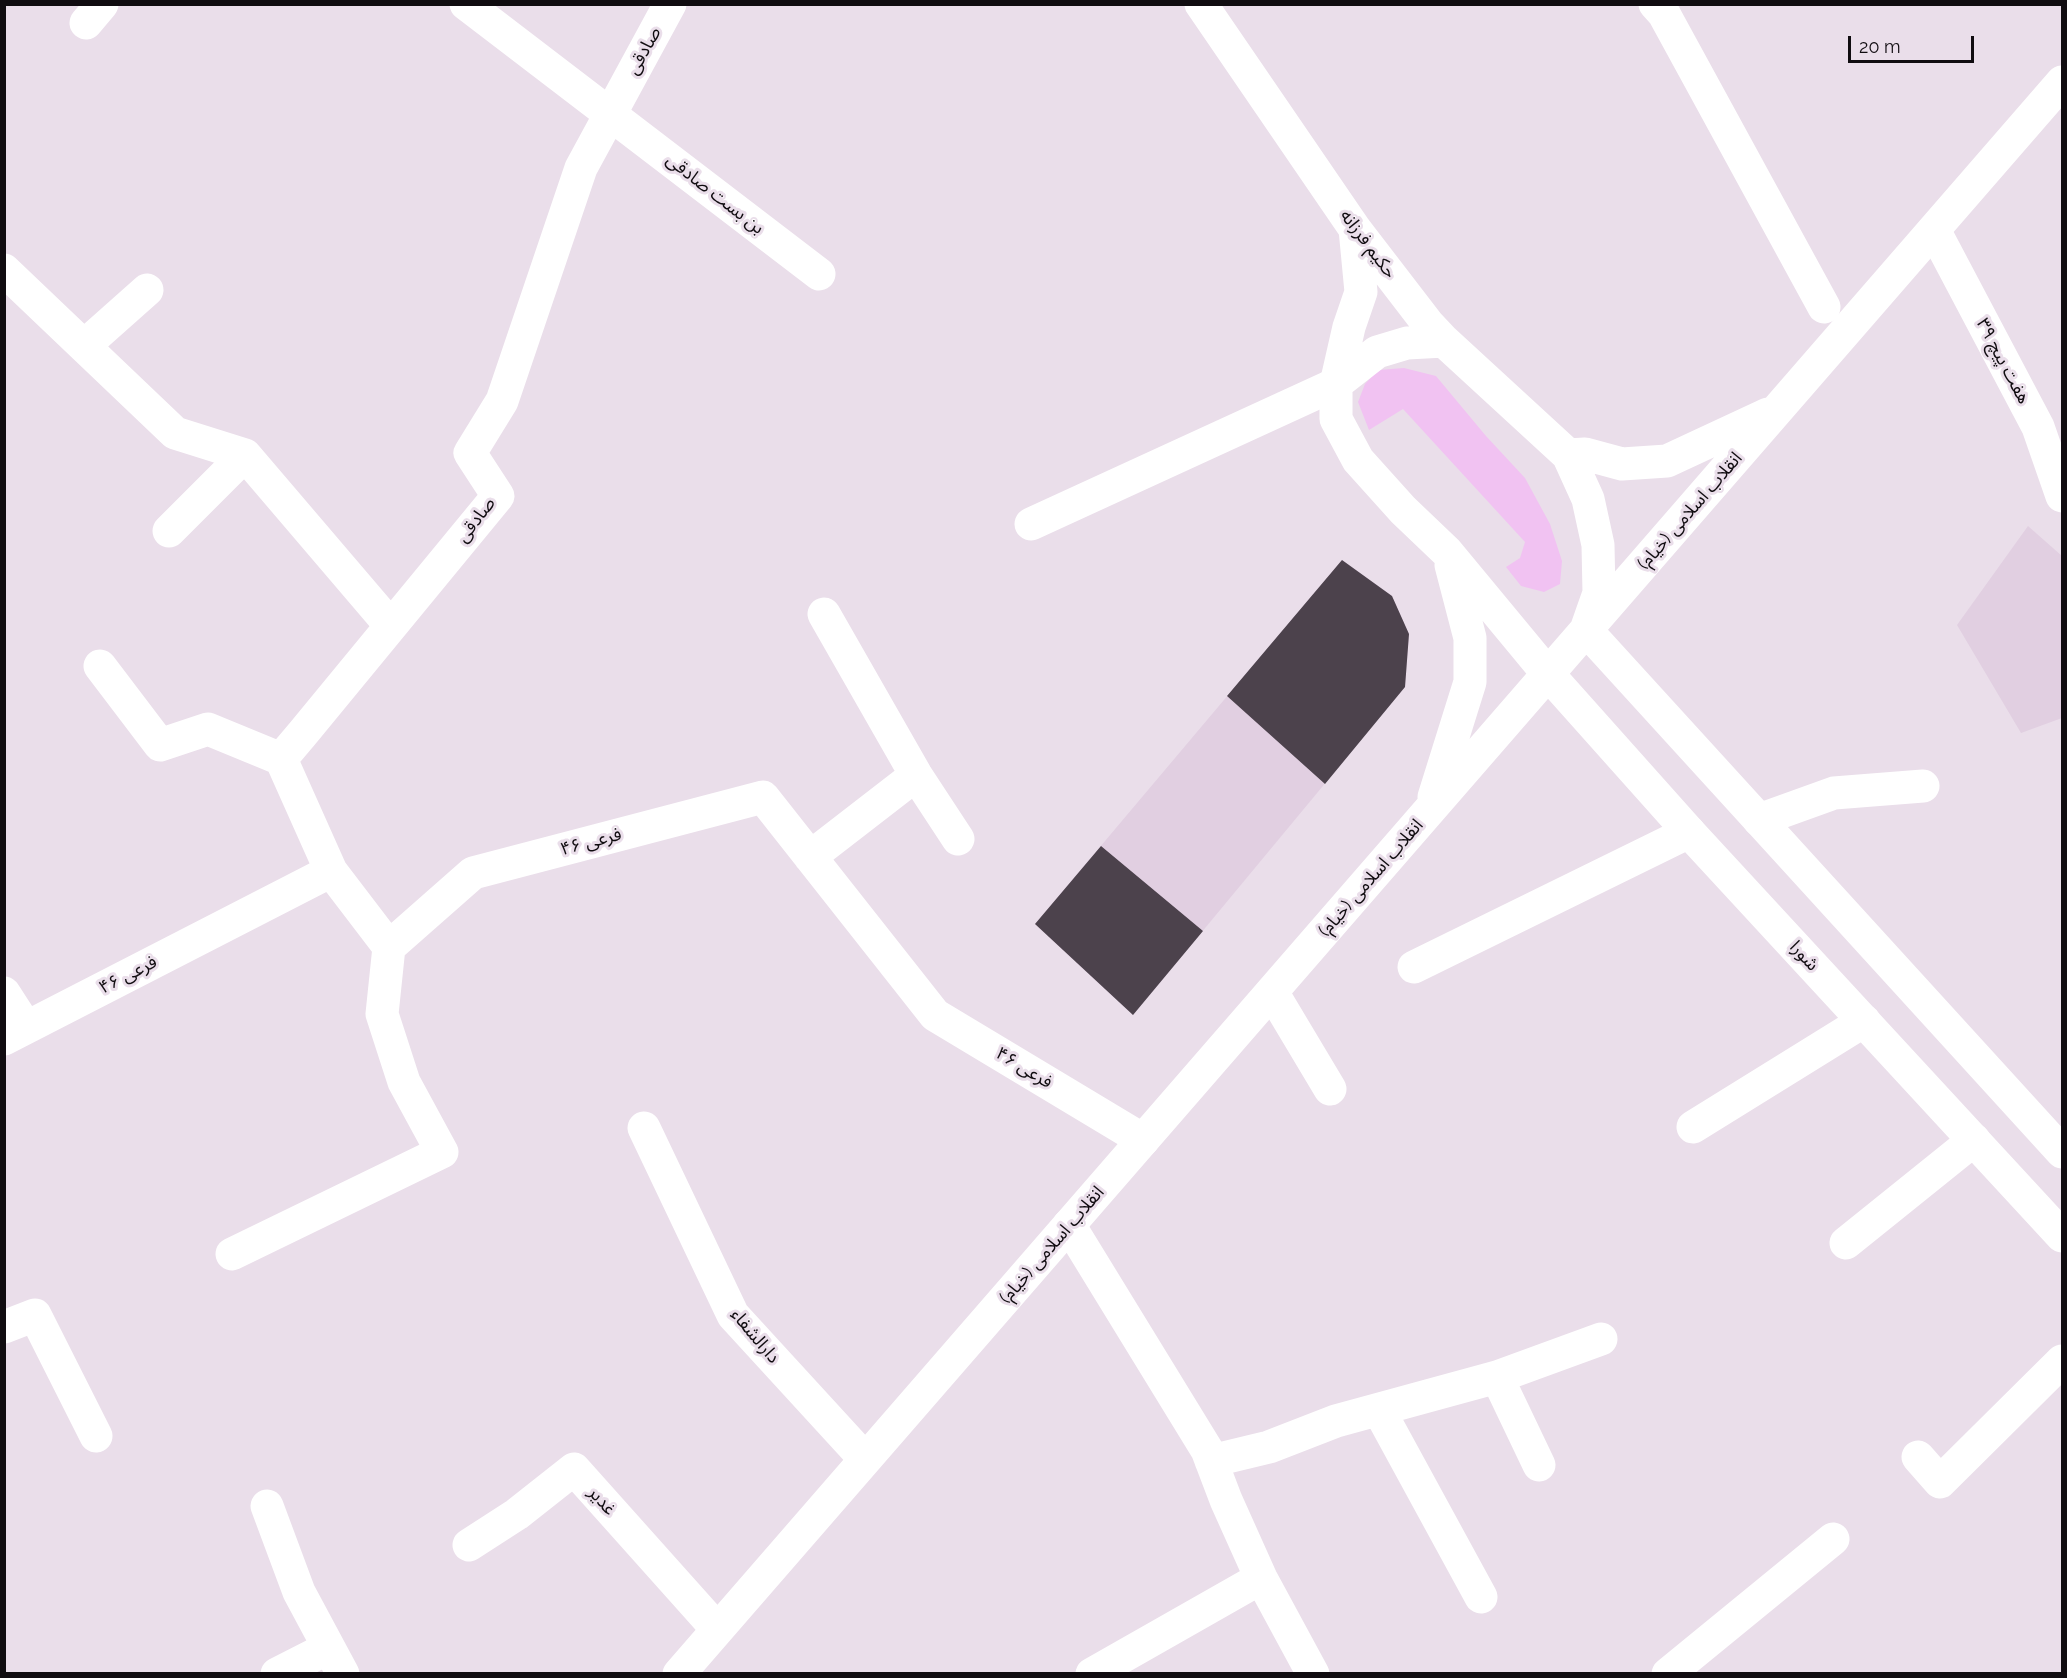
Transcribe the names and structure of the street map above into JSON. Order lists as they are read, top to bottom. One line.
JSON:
{"streets":{"street":["صادقی","بن بست صادقی","حکیم فرزانه","هفت پیچ ۳۹","انقلاب اسلامی (خیام)","فرعی ۴۶","شورا","دارالشفاء","غدیر"]},"crossings":[["صادقی","بن بست صادقی"],["حکیم فرزانه","شورا"],["هفت پیچ ۳۹","انقلاب اسلامی (خیام)"],["انقلاب اسلامی (خیام)","فرعی ۴۶"],["انقلاب اسلامی (خیام)","شورا"],["انقلاب اسلامی (خیام)","دارالشفاء"],["انقلاب اسلامی (خیام)","غدیر"]],"scale_bar":"20 m"}
